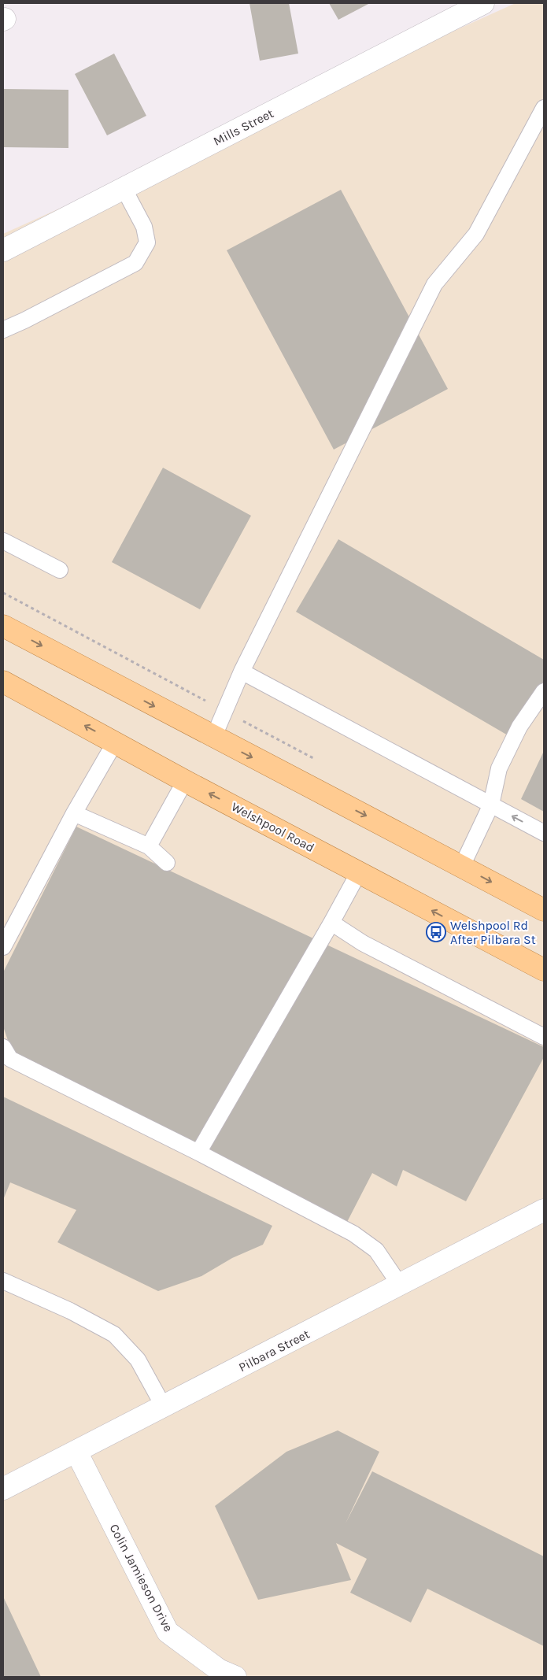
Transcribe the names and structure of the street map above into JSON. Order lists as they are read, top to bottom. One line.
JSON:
{"streets":{"main road":["Welshpool Road"],"street":["Mills Street","Pilbara Street","Colin Jamieson Drive"]},"crossings":[["Pilbara Street","Colin Jamieson Drive"]],"places":{"bus stop":["Welshpool Rd After Pilbara St"]}}
